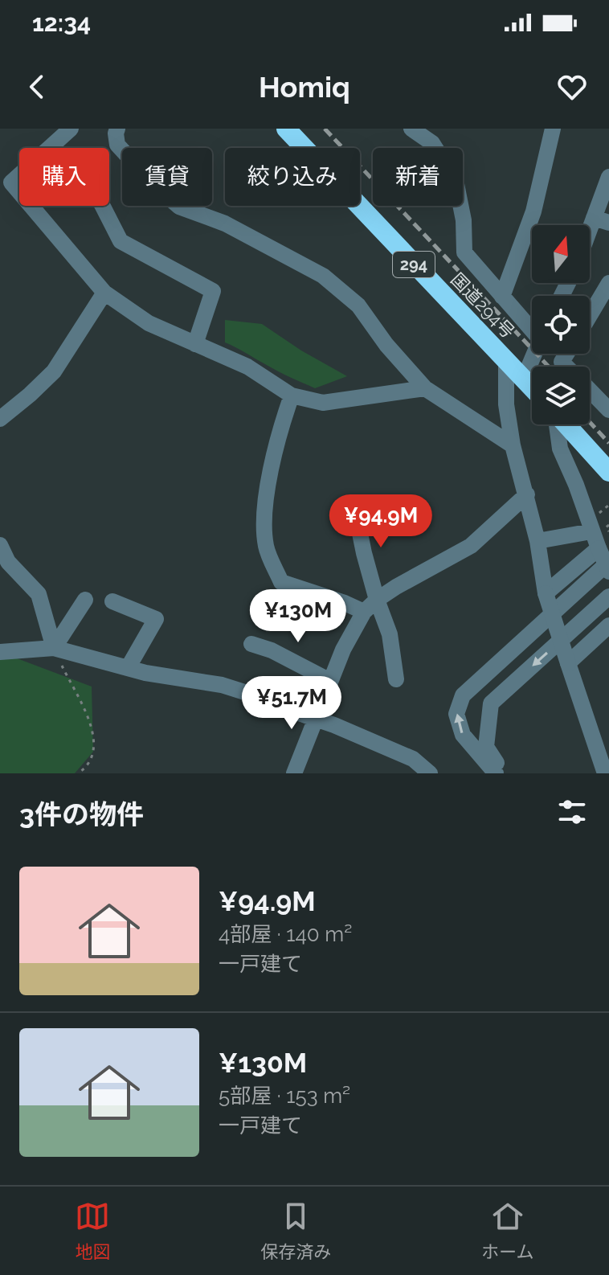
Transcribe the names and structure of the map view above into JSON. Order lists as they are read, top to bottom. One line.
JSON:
{"streets":{"highway":["294","国道294号"]},"north":"top","page":{"status":"12:34","header":"Homiq","chip":["購入","賃貸","絞り込み","新着"],"price":["¥94.9M","¥130M","¥51.7M"],"heading":"3件の物件","list":[{"name":"¥94.9M","note":"4部屋 · 140 m² · 一戸建て"},{"name":"¥130M","note":"5部屋 · 153 m² · 一戸建て"}],"tabs":["地図","保存済み","ホーム"]}}
